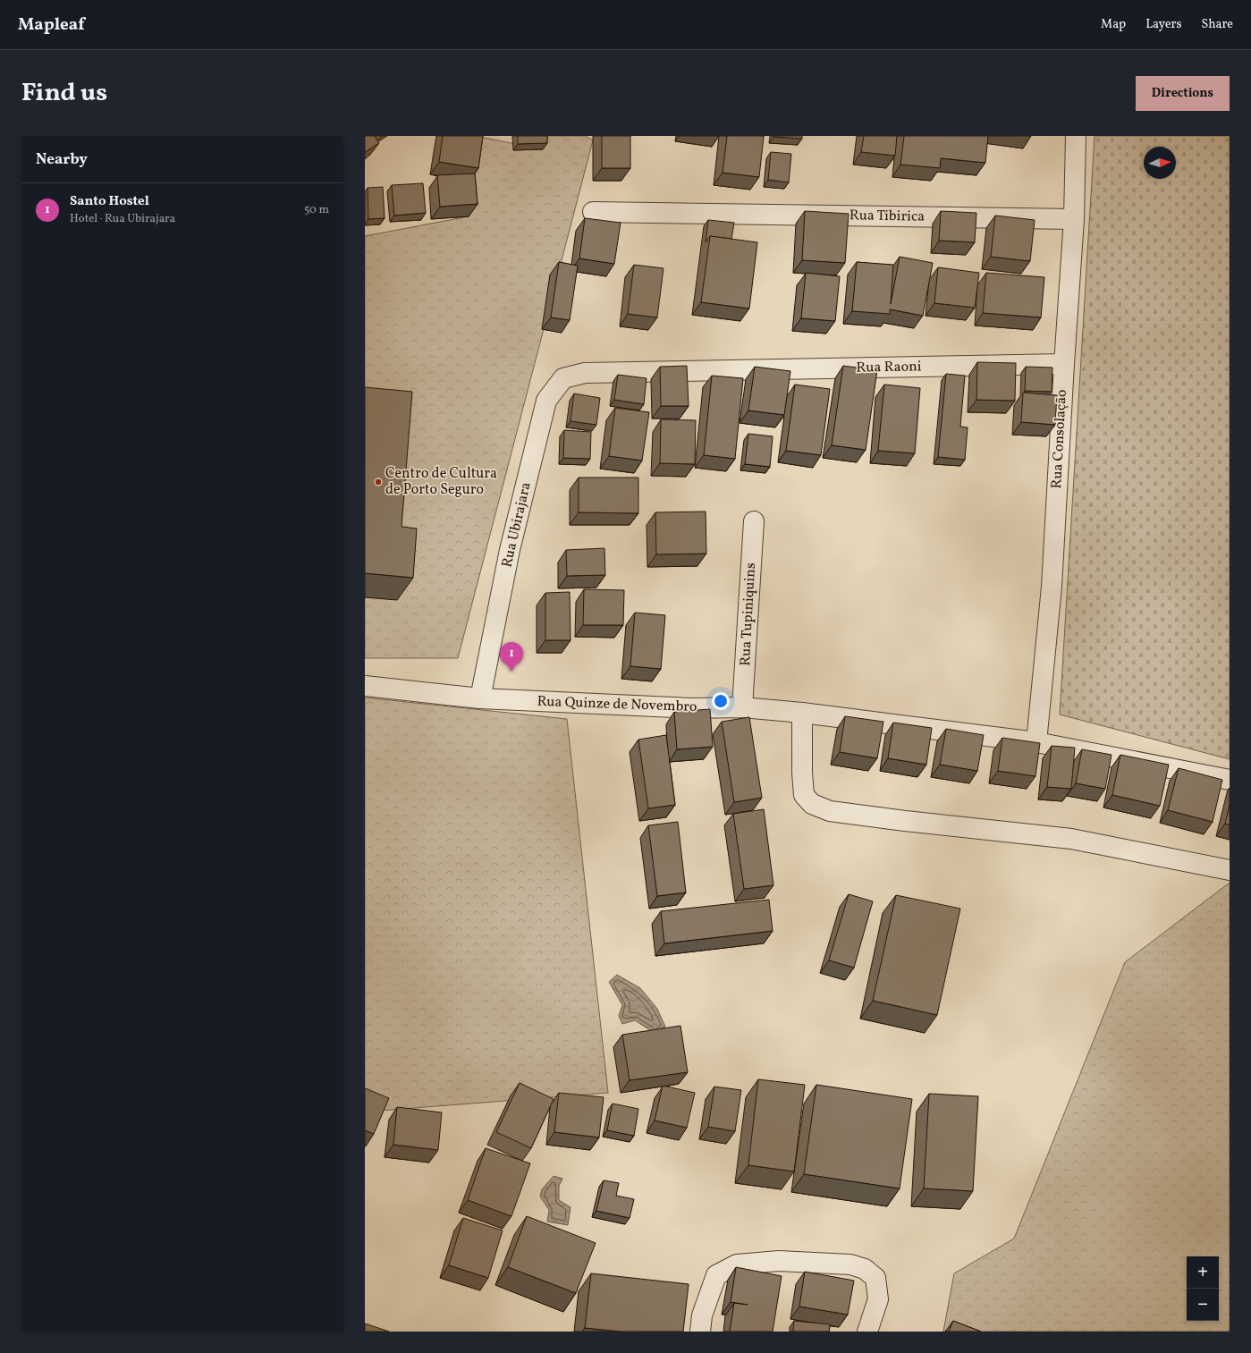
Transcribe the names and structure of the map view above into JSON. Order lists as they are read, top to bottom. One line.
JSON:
{"streets":{"street":["Rua Tibirica","Rua Raoni","Rua Consolação","Rua Ubirajara","Rua Tupiniquins","Rua Quinze de Novembro"]},"crossings":[["Rua Tibirica","Rua Consolação"],["Rua Raoni","Rua Consolação"],["Rua Raoni","Rua Ubirajara"],["Rua Consolação","Rua Quinze de Novembro"],["Rua Ubirajara","Rua Quinze de Novembro"],["Rua Tupiniquins","Rua Quinze de Novembro"]],"places":["Centro de Cultura de Porto Seguro"],"north":"right","page":{"header":"Mapleaf","nav":["Map","Layers","Share"],"title":"Find us","buttons":"Directions","heading":"Nearby","list":[{"mark":"1","name":"Santo Hostel","note":"Hotel · Rua Ubirajara","value":"50 m"}],"pins":"1","map_buttons":["+","−"]}}
